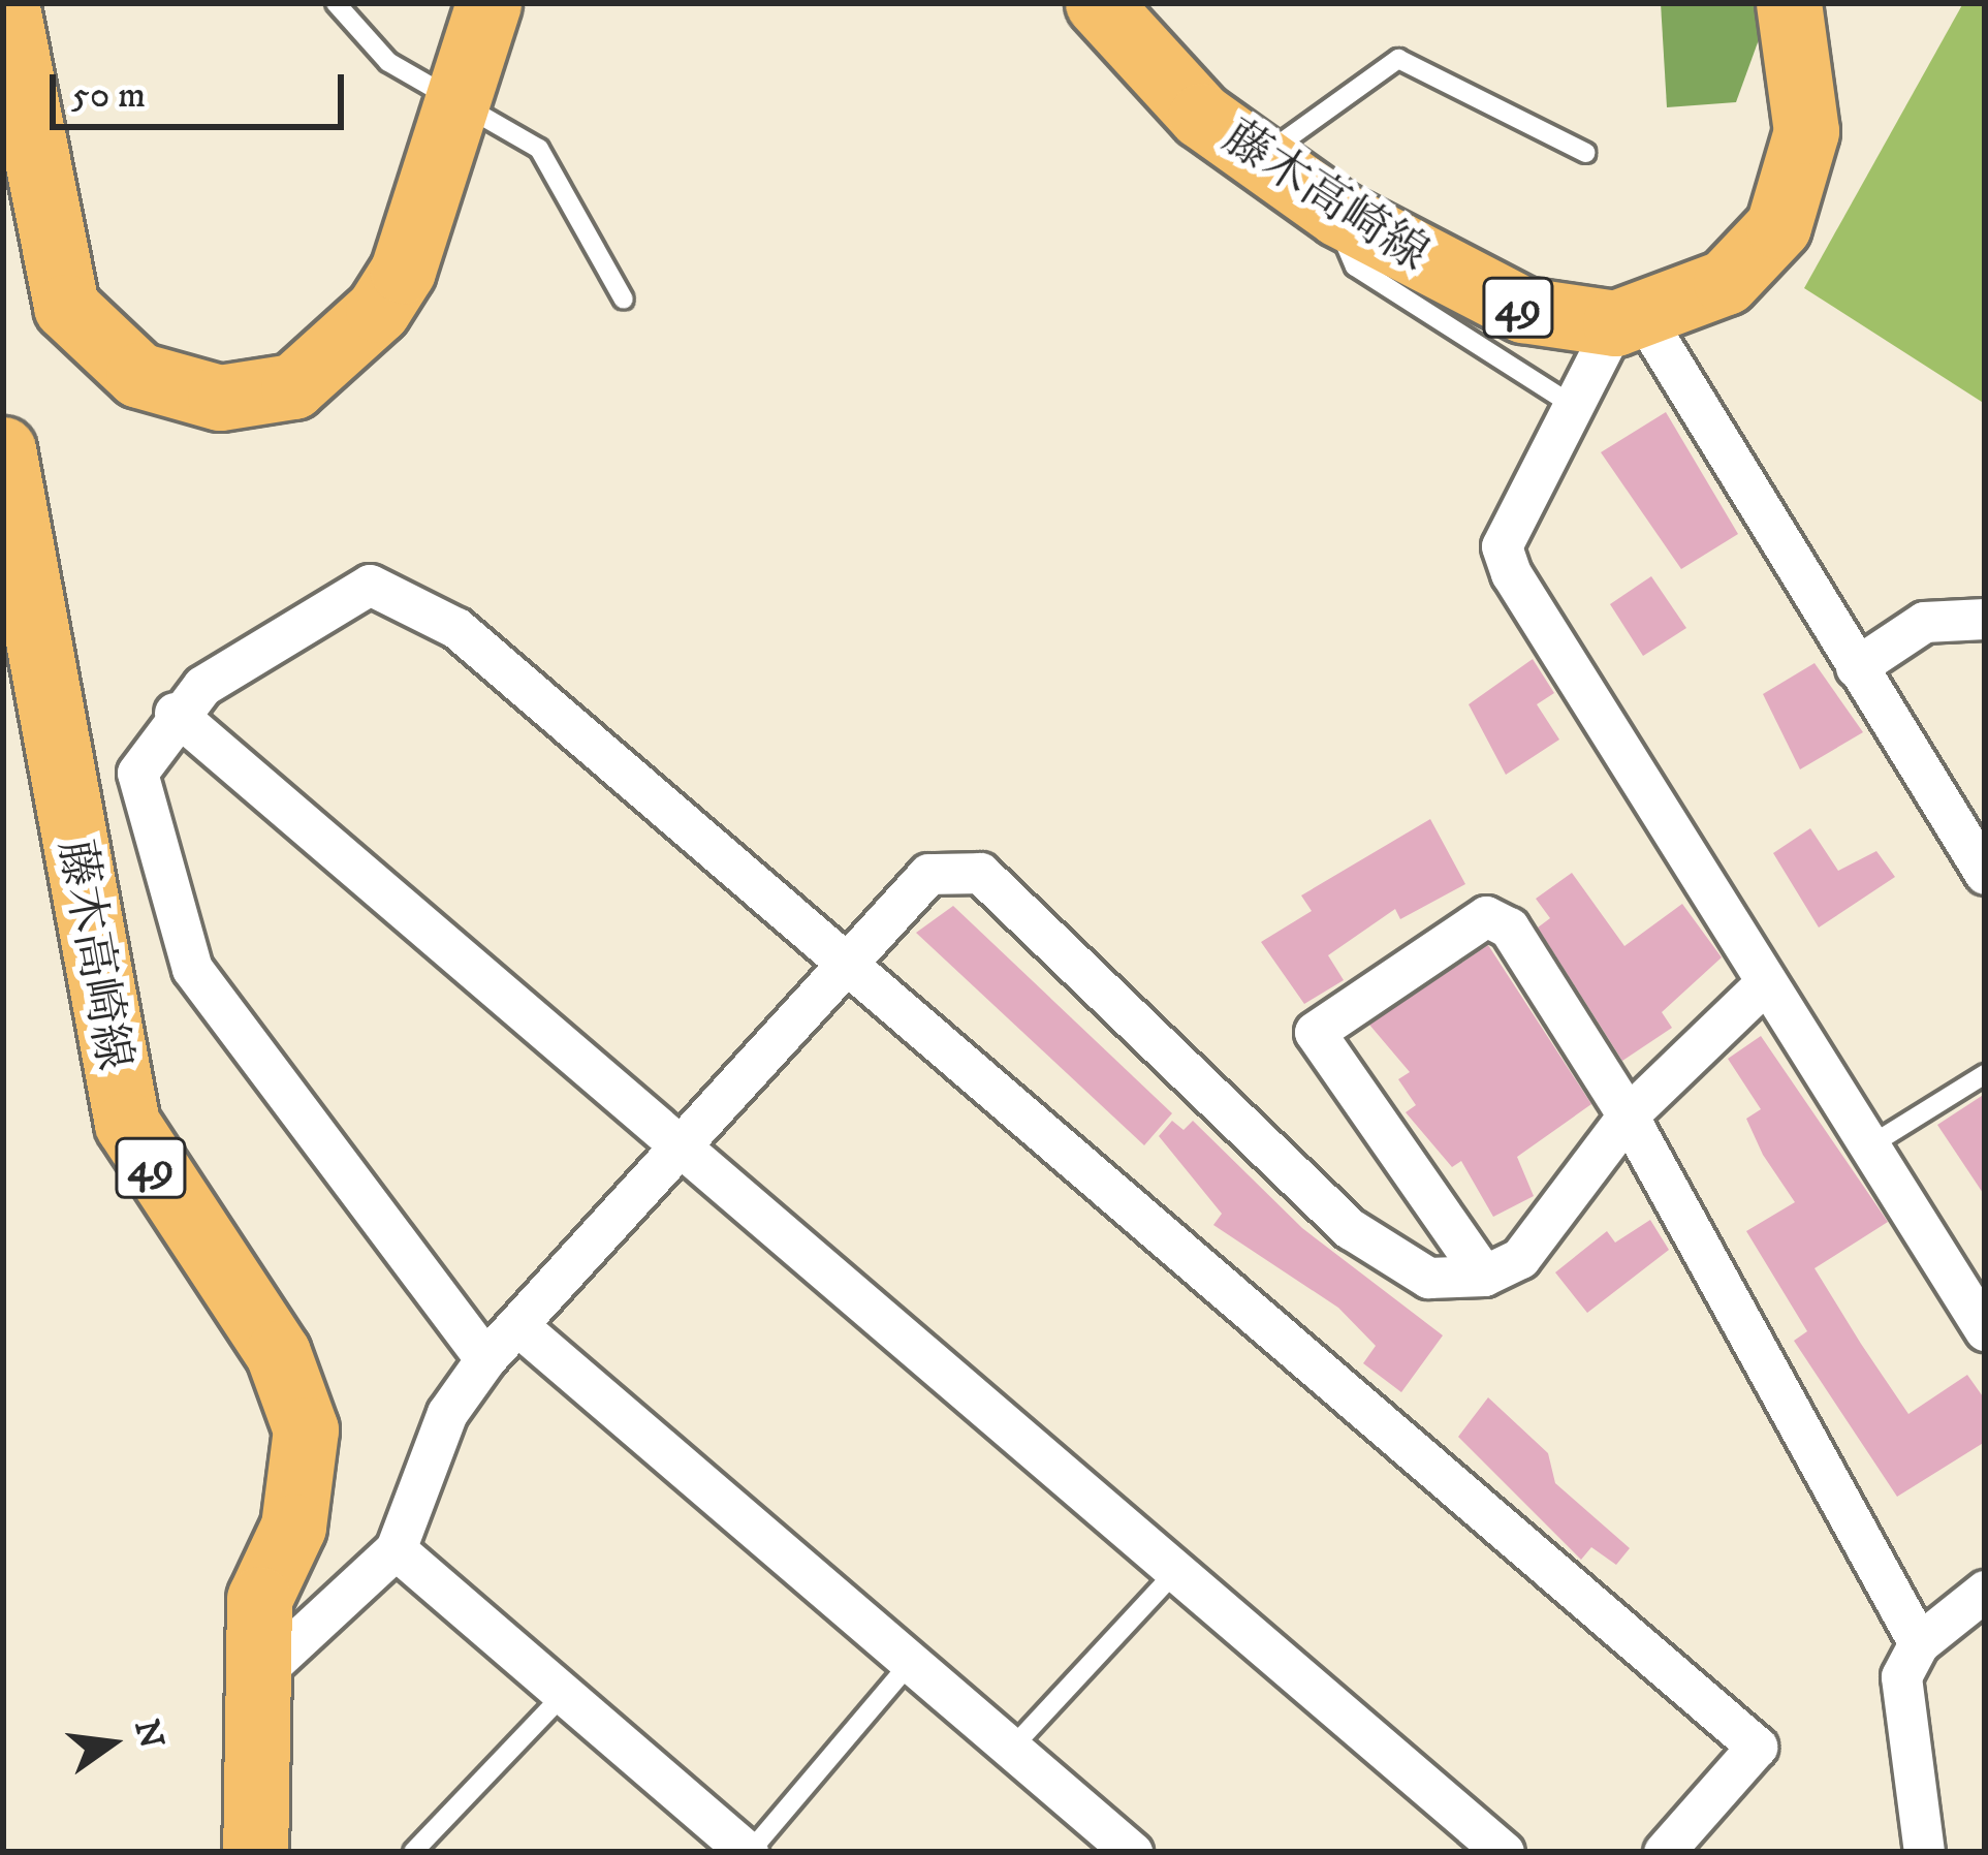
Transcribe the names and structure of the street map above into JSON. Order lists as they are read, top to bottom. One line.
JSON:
{"streets":{"main road":["藤木高崎線","49"]},"scale_bar":"50 m","north":"right"}
